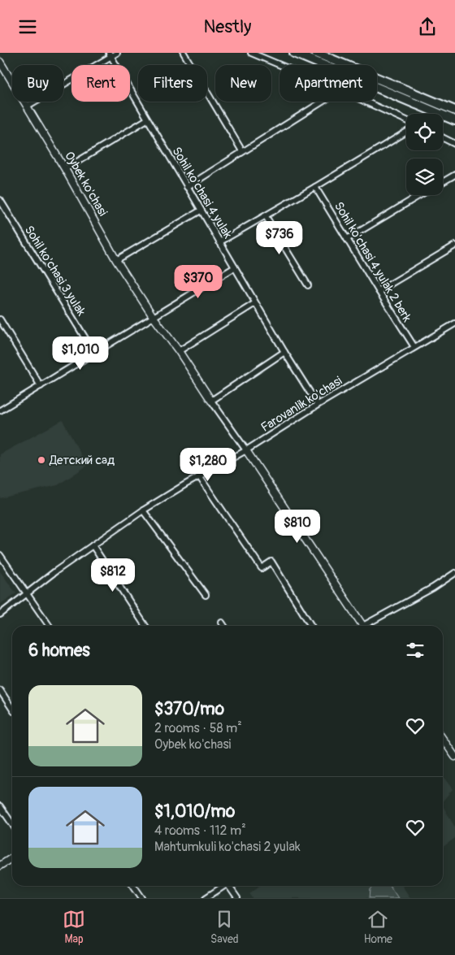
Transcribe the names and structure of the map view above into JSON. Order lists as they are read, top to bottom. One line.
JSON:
{"streets":{"street":["Oybek ko'chasi","Sohil ko'chasi 4 yulak","Sohil ko'chasi 4 yulak 2 berk","Sohil ko'chasi 3 yulak","Farovanlik ko'chasi"]},"crossings":[["Oybek ko'chasi","Farovanlik ko'chasi"],["Sohil ko'chasi 4 yulak","Farovanlik ko'chasi"],["Sohil ko'chasi 4 yulak 2 berk","Farovanlik ko'chasi"]],"places":["Детский сад"],"page":{"header":"Nestly","chip":["Buy","Rent","Filters","New","Apartment"],"price":["$736","$370","$1,010","$1,280","$810","$812"],"heading":"6 homes","list":[{"name":"$370/mo","note":"2 rooms · 58 m² · Oybek ko'chasi"},{"name":"$1,010/mo","note":"4 rooms · 112 m² · Mahtumkuli ko'chasi 2 yulak"}],"tabs":["Map","Saved","Home"]}}
